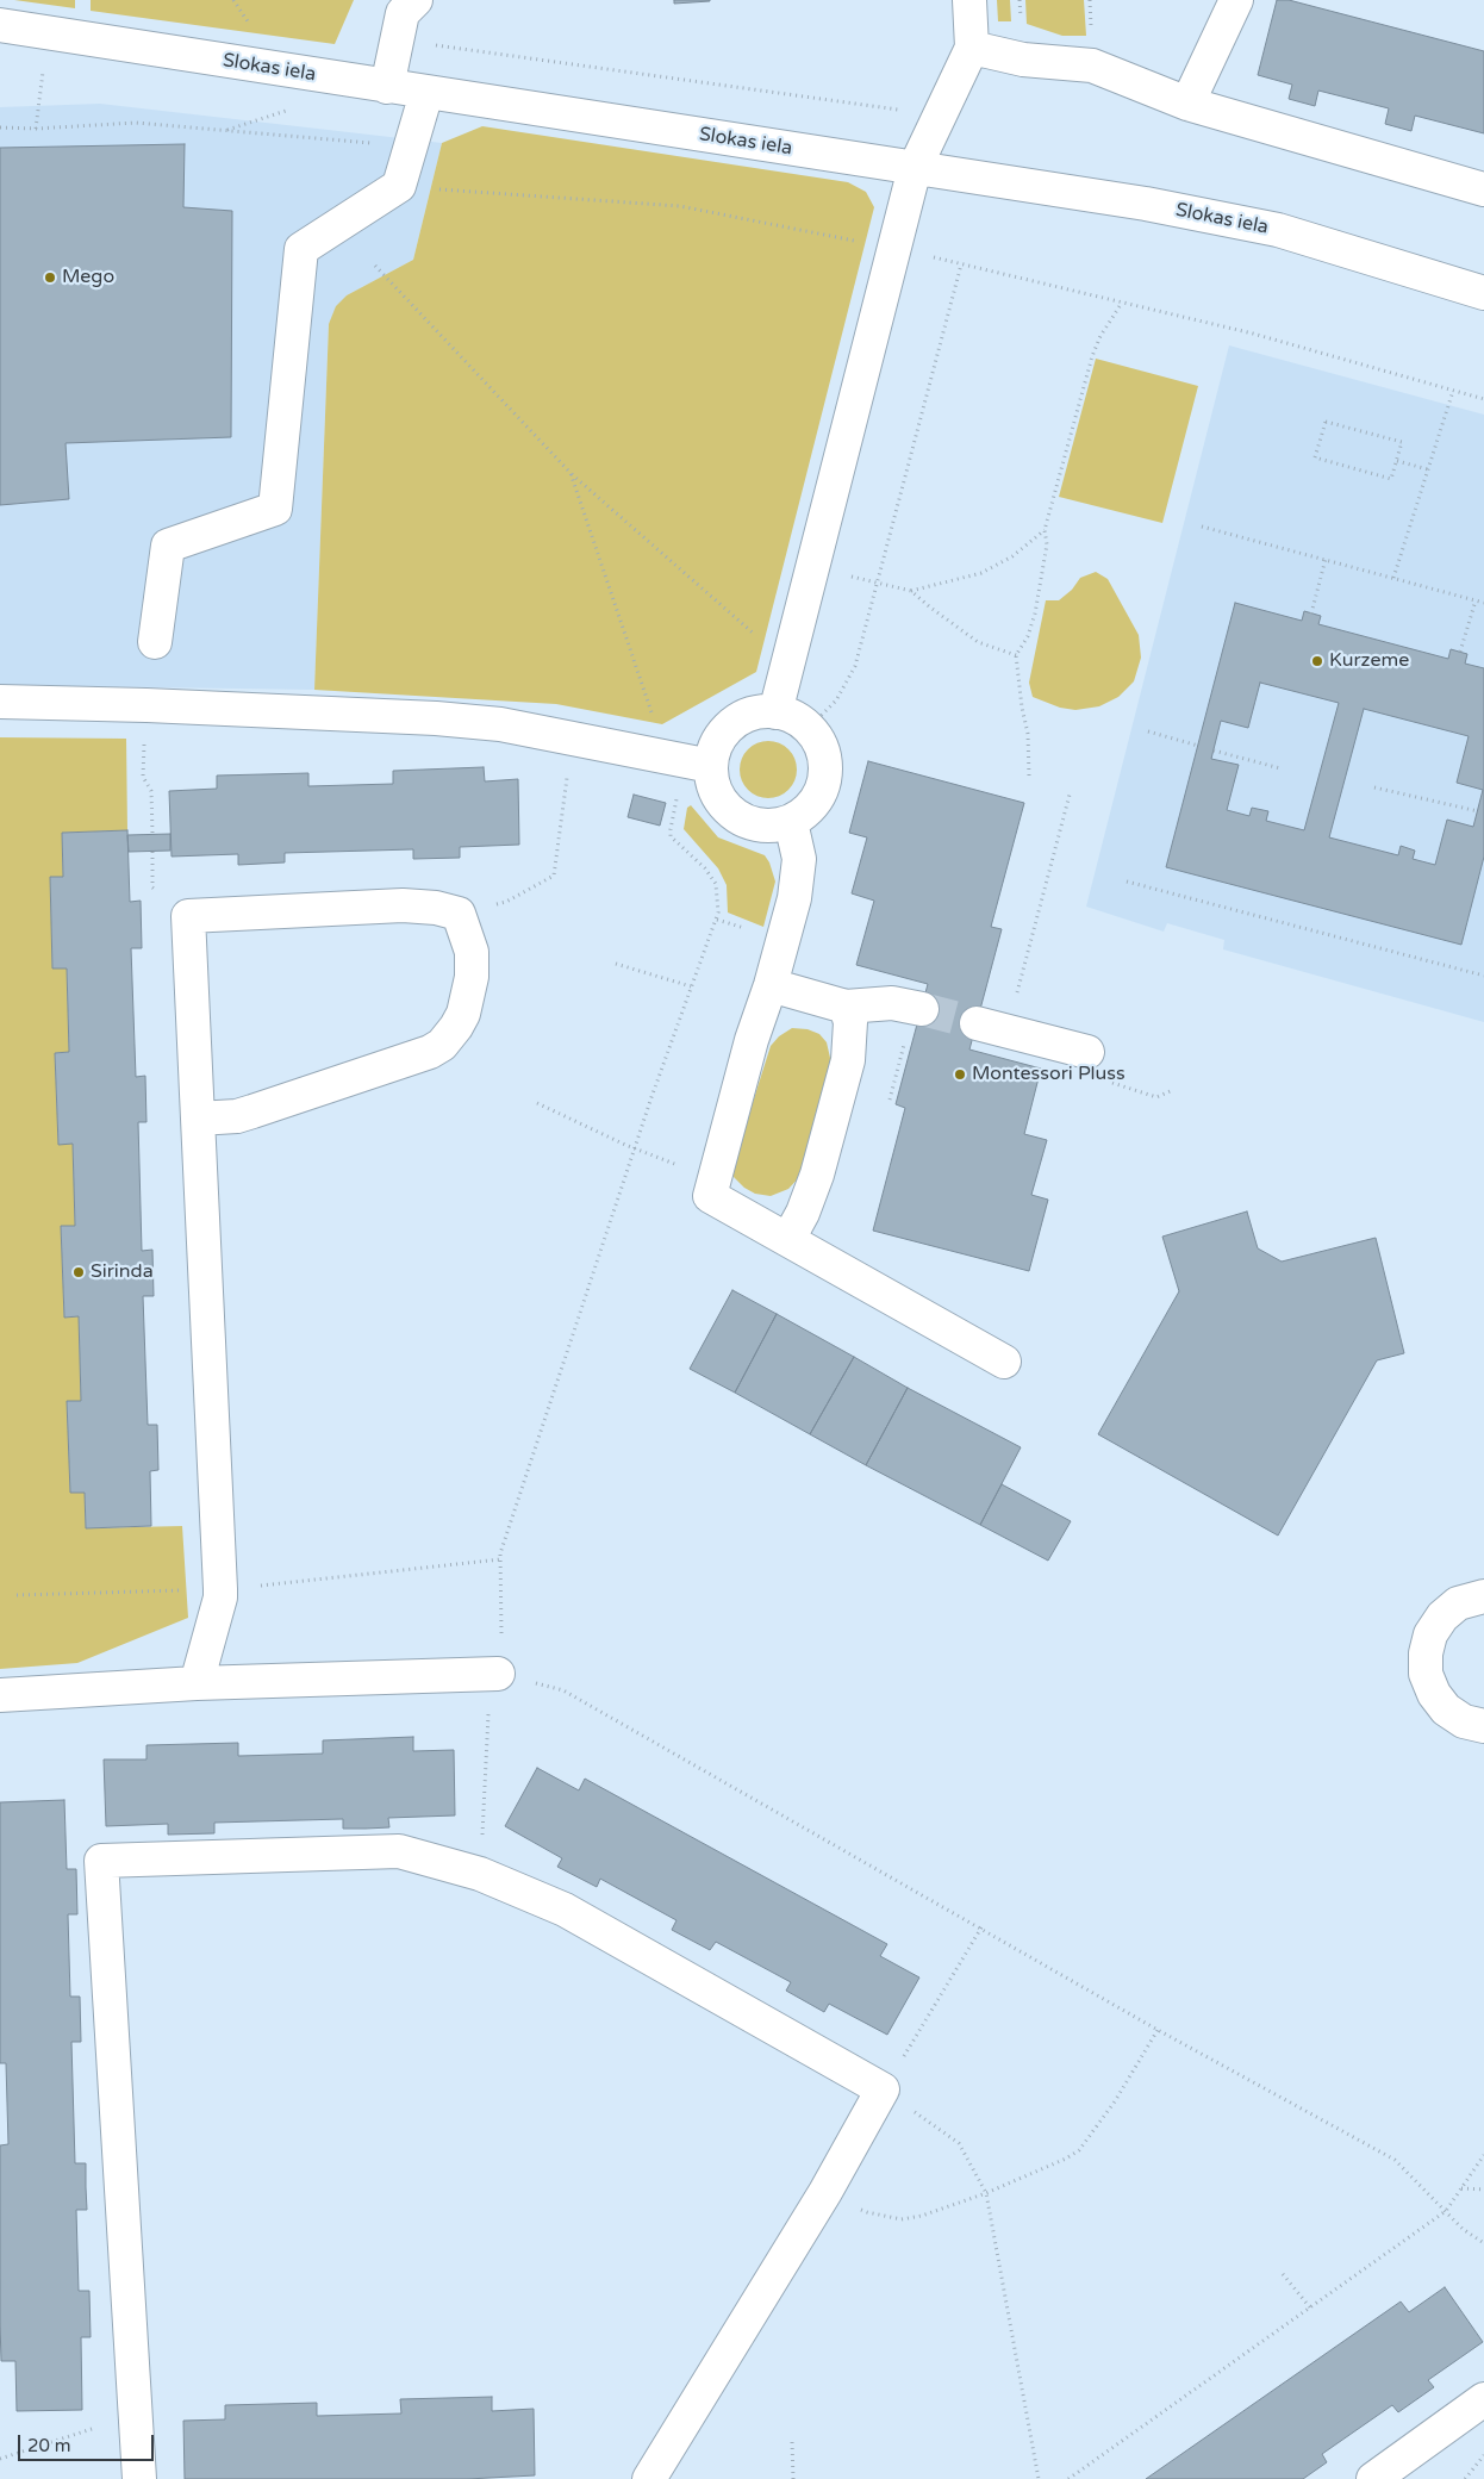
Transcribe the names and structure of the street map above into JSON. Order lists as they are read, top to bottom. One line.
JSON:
{"streets":{"street":["Slokas iela"]},"places":["Mego","Kurzeme","Montessori Pluss","Sirinda"],"scale_bar":"20 m"}
